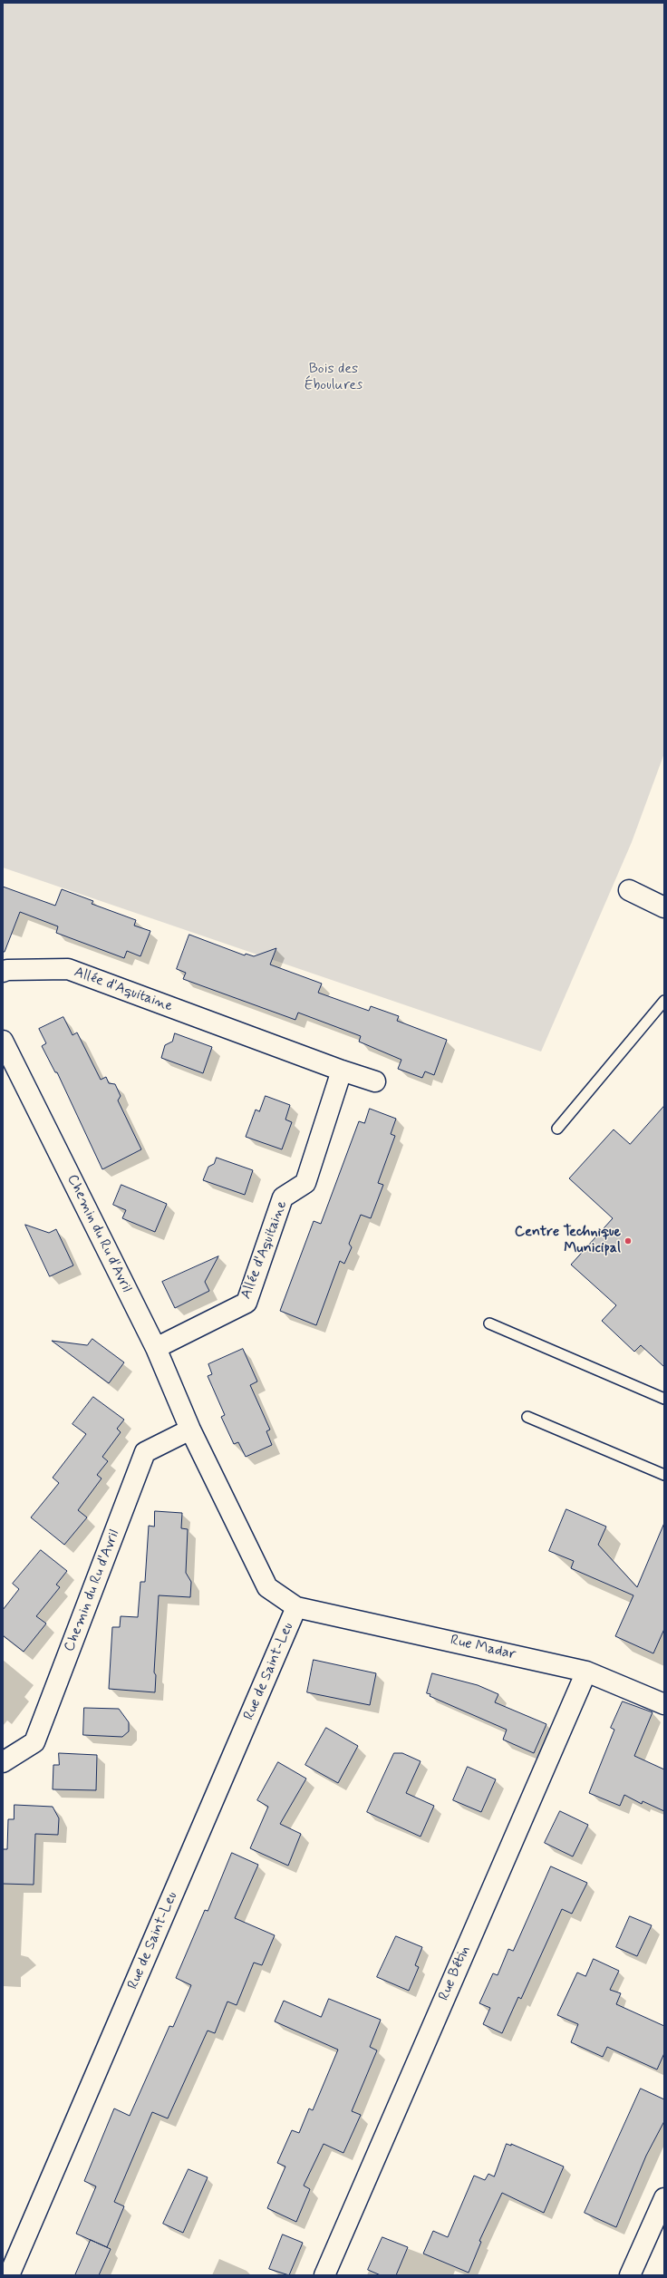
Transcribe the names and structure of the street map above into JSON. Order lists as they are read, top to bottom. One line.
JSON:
{"streets":{"street":["Allée d'Aquitaine","Chemin du Ru d'Avril","Rue Madar","Rue de Saint-Leu","Rue Bétin"]},"crossings":[["Allée d'Aquitaine","Chemin du Ru d'Avril"],["Chemin du Ru d'Avril","Rue Madar"],["Chemin du Ru d'Avril","Rue de Saint-Leu"],["Rue Madar","Rue de Saint-Leu"],["Rue Madar","Rue Bétin"]],"parks":["Bois des Éboulures"],"places":["Centre Technique Municipal"]}
